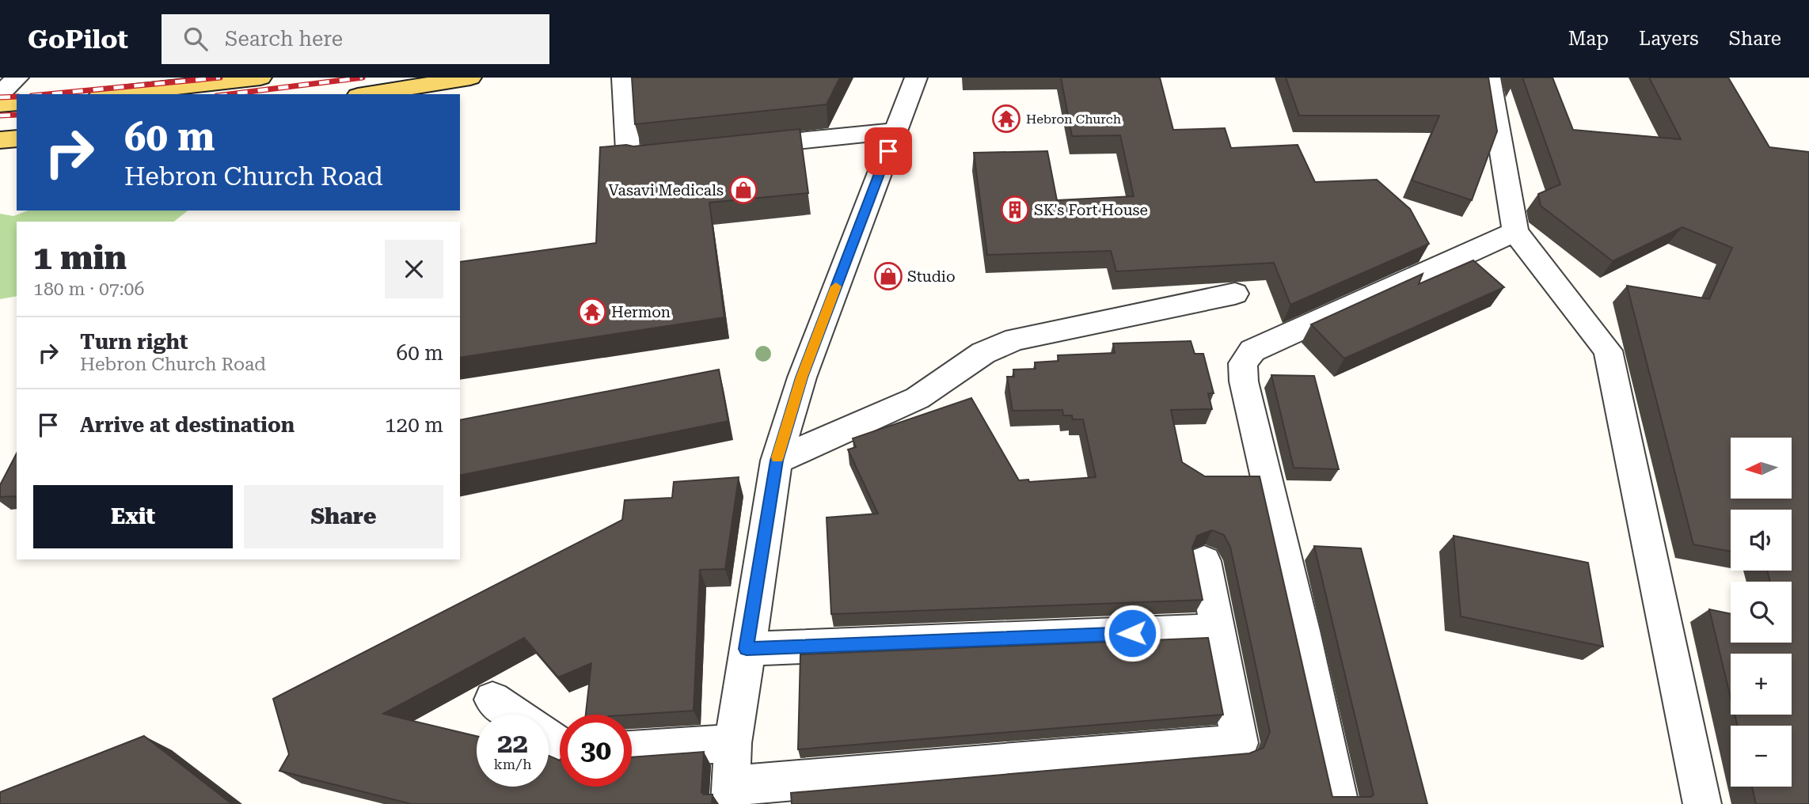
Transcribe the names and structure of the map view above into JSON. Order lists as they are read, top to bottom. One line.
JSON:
{"places":{"temple":["Hebron Church","Hermon"],"shop":["Vasavi Medicals","Studio"],"building":["SK's Fort House"]},"north":"left","page":{"header":"GoPilot","search":"Search here","nav":["Map","Layers","Share"],"turn":["60 m","Hebron Church Road"],"heading":["1 min","180 m · 07:06"],"list":[{"name":"Turn right","note":"Hebron Church Road","value":"60 m"},{"name":"Arrive at destination","value":"120 m"}],"map_buttons":["+","−"],"buttons":["Exit","Share"],"speed":"22 km/h","limit":"30"}}
